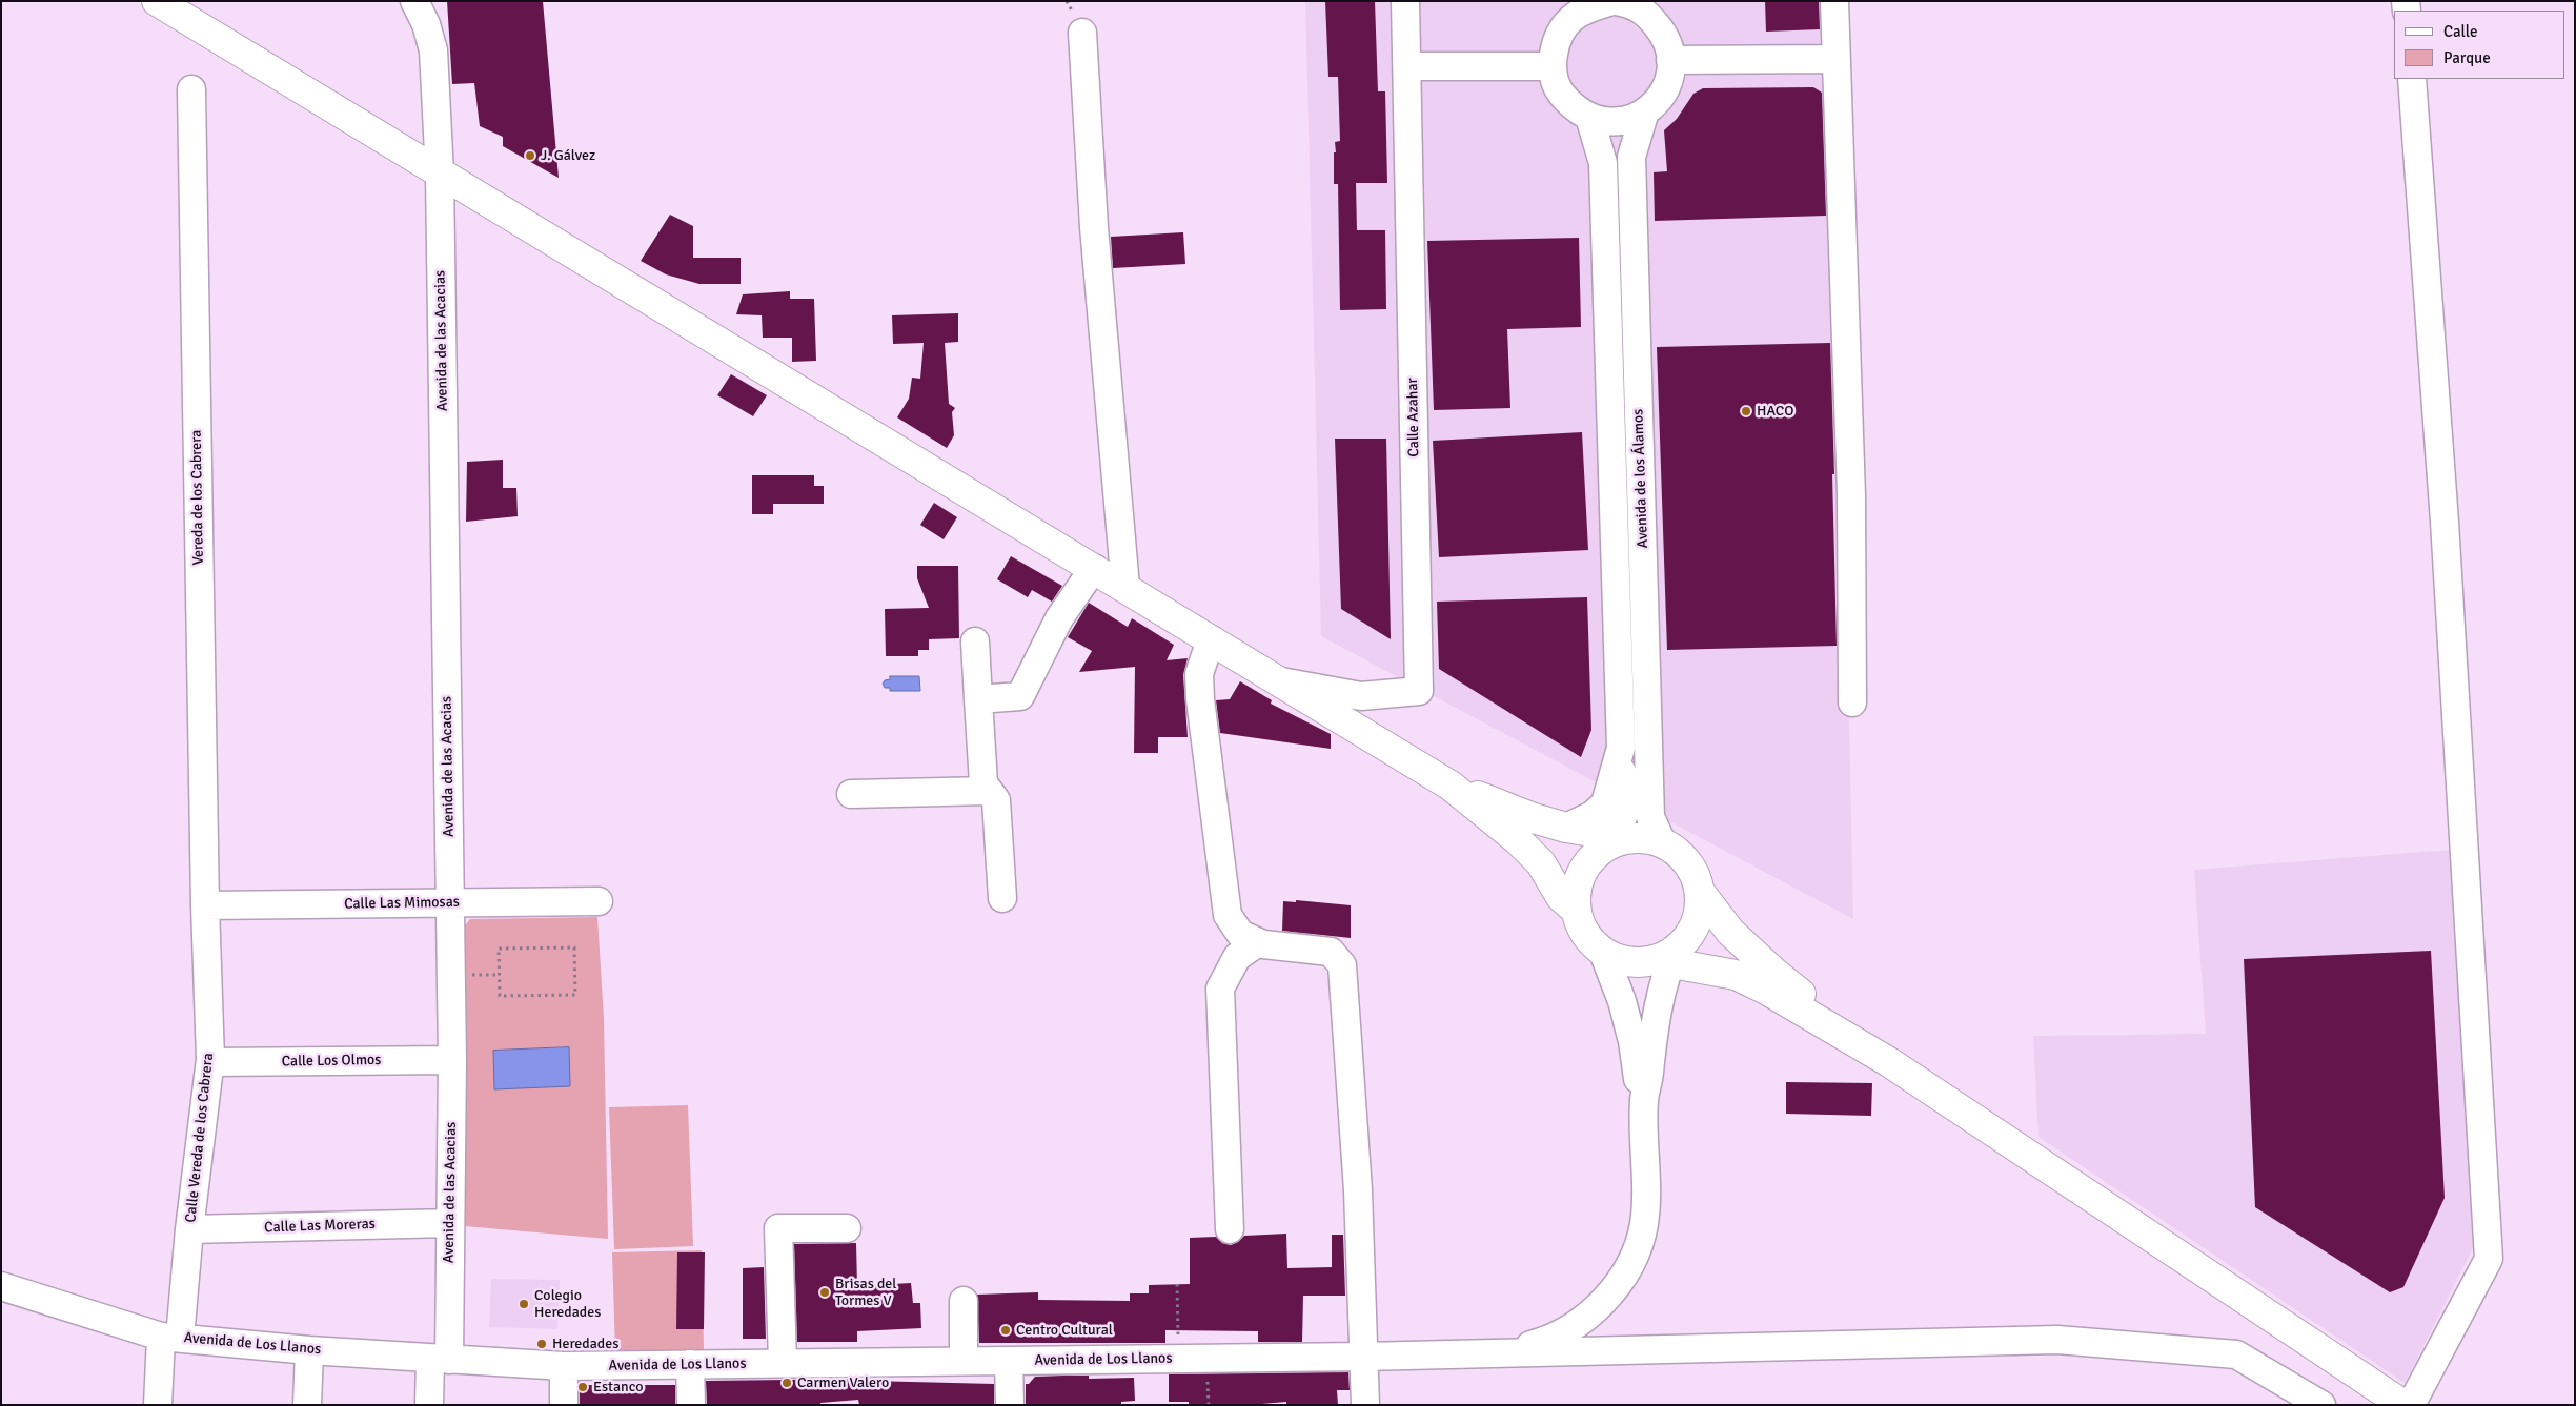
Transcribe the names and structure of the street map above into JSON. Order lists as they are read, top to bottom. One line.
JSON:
{"streets":{"street":["Avenida de las Acacias","Calle Azahar","Avenida de los Álamos","Vereda de los Cabrera","Calle Las Mimosas","Calle Los Olmos","Calle Vereda de los Cabrera","Calle Las Moreras","Avenida de Los Llanos"]},"crossings":[["Avenida de las Acacias","Calle Las Mimosas"],["Avenida de las Acacias","Calle Los Olmos"],["Avenida de las Acacias","Calle Las Moreras"],["Avenida de las Acacias","Avenida de Los Llanos"],["Vereda de los Cabrera","Calle Las Mimosas"],["Vereda de los Cabrera","Calle Vereda de los Cabrera"],["Calle Las Mimosas","Calle Vereda de los Cabrera"],["Calle Los Olmos","Calle Vereda de los Cabrera"],["Calle Vereda de los Cabrera","Calle Las Moreras"],["Calle Vereda de los Cabrera","Avenida de Los Llanos"]],"places":["J. Gálvez","HACO","Brisas del Tormes V","Colegio Heredades","Centro Cultural","Heredades","Carmen Valero","Estanco"],"legend":["Calle","Parque"]}
